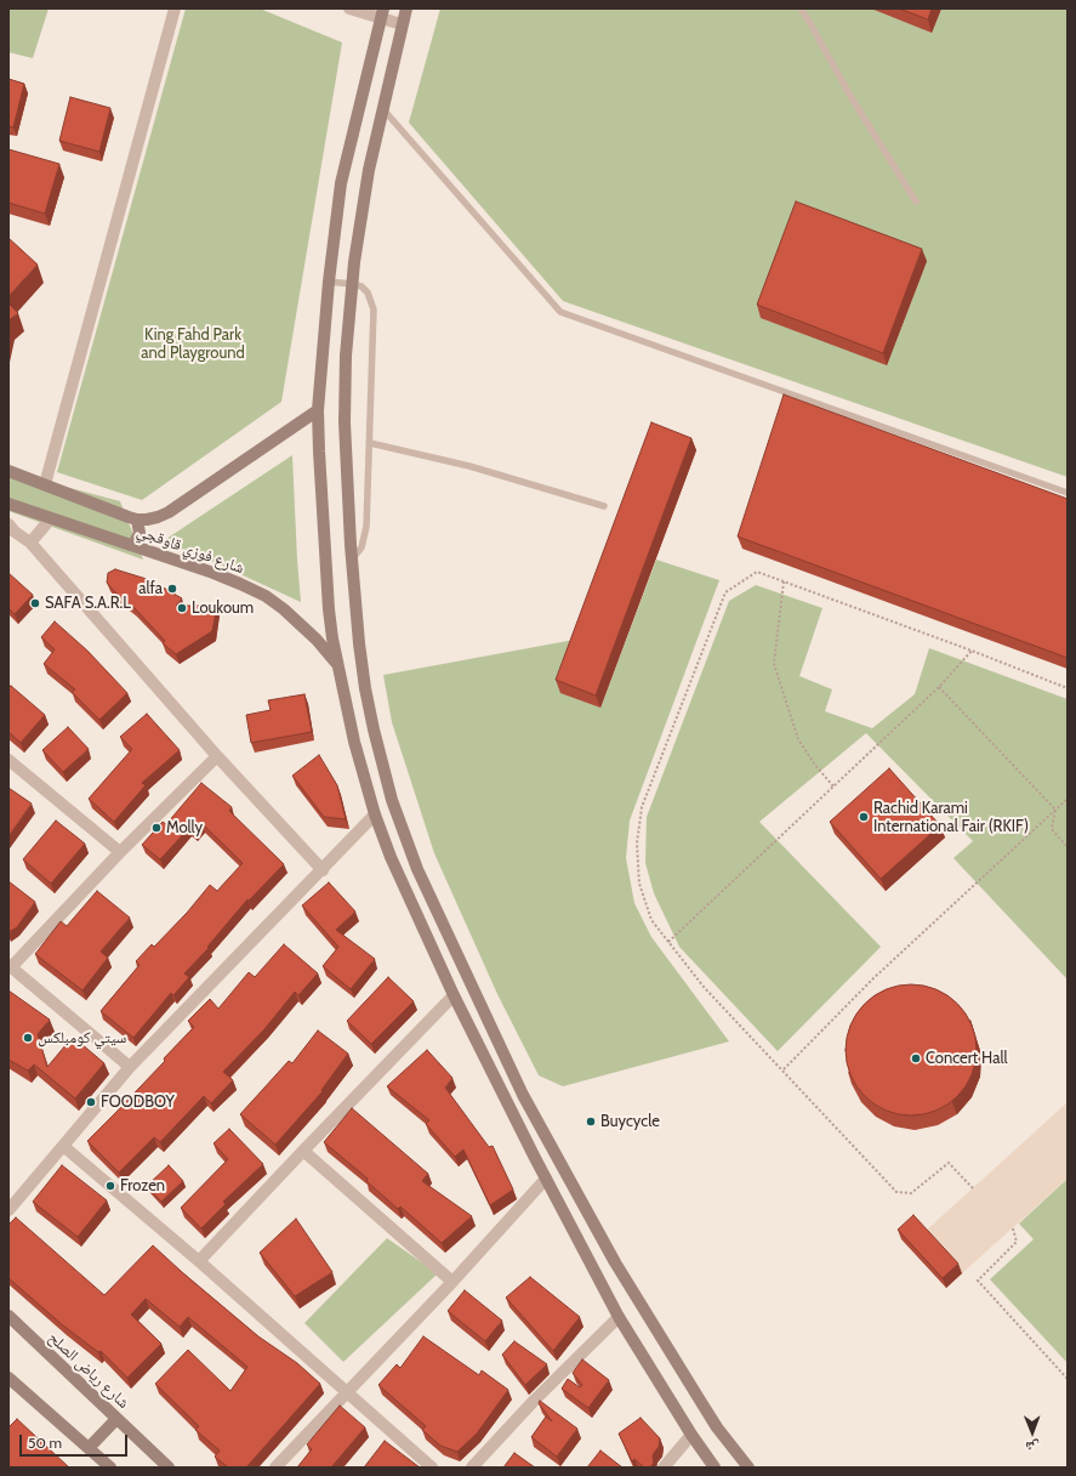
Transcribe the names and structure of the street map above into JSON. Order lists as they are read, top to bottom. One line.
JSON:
{"streets":{"street":["شارع فوزي قاوقجي","شارع رياض الصلح"]},"parks":["King Fahd Park and Playground"],"places":["alfa","SAFA S.A.R.L","Loukoum","Rachid Karami International Fair (RKIF)","Molly","سيتي كومبلكس","Concert Hall","FOODBOY","Buycycle","Frozen"],"scale_bar":"50 m","north":"bottom"}
